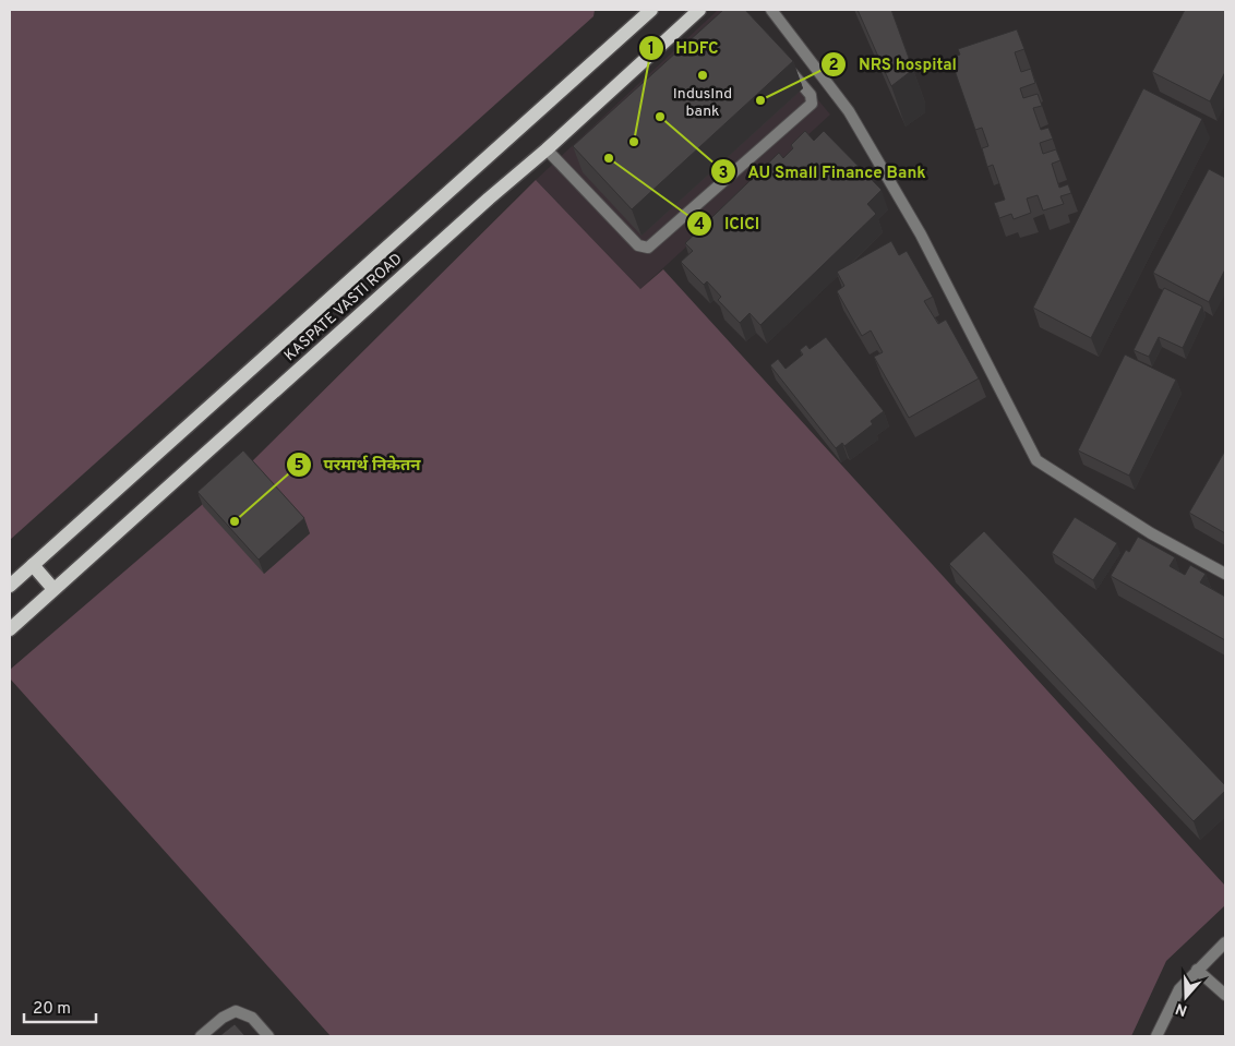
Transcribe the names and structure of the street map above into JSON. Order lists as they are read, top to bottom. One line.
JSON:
{"streets":{"main road":["KASPATE VASTI ROAD"]},"places":["IndusInd bank","NRS hospital","AU Small Finance Bank","HDFC","ICICI","परमार्थ निकेतन"],"scale_bar":"20 m","north":"bottom"}
